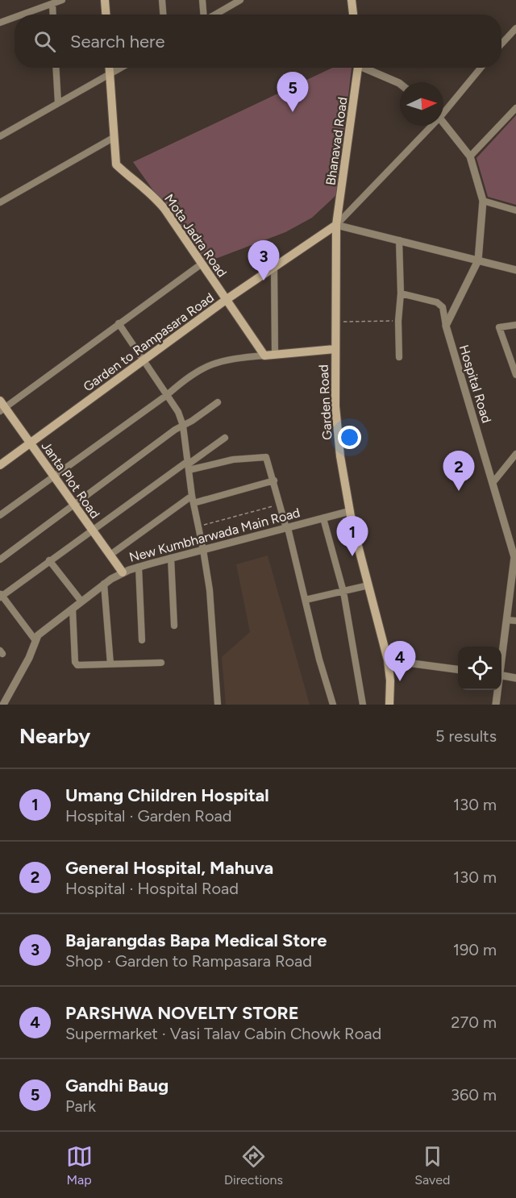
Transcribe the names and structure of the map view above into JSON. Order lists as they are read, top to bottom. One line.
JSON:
{"streets":{"main road":["Bhanavad Road","Mota Jadra Road","Garden to Rampasara Road","Garden Road","Janta Plot Road"],"street":["Hospital Road","New Kumbharwada Main Road"]},"crossings":[["Bhanavad Road","Garden to Rampasara Road"],["Bhanavad Road","Garden Road"],["Mota Jadra Road","Garden to Rampasara Road"],["Garden to Rampasara Road","Garden Road"],["Garden to Rampasara Road","Janta Plot Road"],["Garden Road","New Kumbharwada Main Road"],["Janta Plot Road","New Kumbharwada Main Road"]],"north":"right","page":{"search":"Search here","pins":["5","3","2","1","4"],"heading":["Nearby","5 results"],"list":[{"mark":"1","name":"Umang Children Hospital","note":"Hospital · Garden Road","value":"130 m"},{"mark":"2","name":"General Hospital, Mahuva","note":"Hospital · Hospital Road","value":"130 m"},{"mark":"3","name":"Bajarangdas Bapa Medical Store","note":"Shop · Garden to Rampasara Road","value":"190 m"},{"mark":"4","name":"PARSHWA NOVELTY STORE","note":"Supermarket · Vasi Talav Cabin Chowk Road","value":"270 m"},{"mark":"5","name":"Gandhi Baug","note":"Park","value":"360 m"}],"nav":["Map","Directions","Saved"]}}
